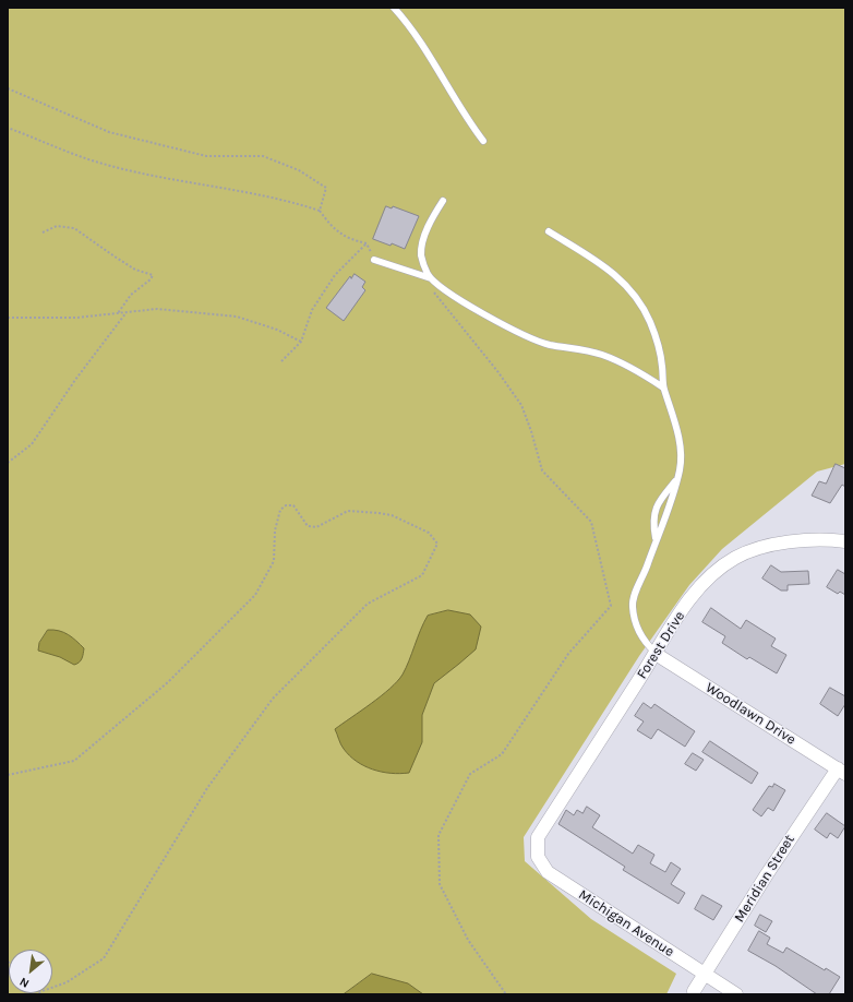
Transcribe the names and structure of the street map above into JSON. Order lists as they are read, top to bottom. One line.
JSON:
{"streets":{"street":["Forest Drive","Woodlawn Drive","Meridian Street","Michigan Avenue"]},"crossings":[["Forest Drive","Woodlawn Drive"],["Forest Drive","Michigan Avenue"],["Woodlawn Drive","Meridian Street"],["Meridian Street","Michigan Avenue"]],"north":"bottom left"}
